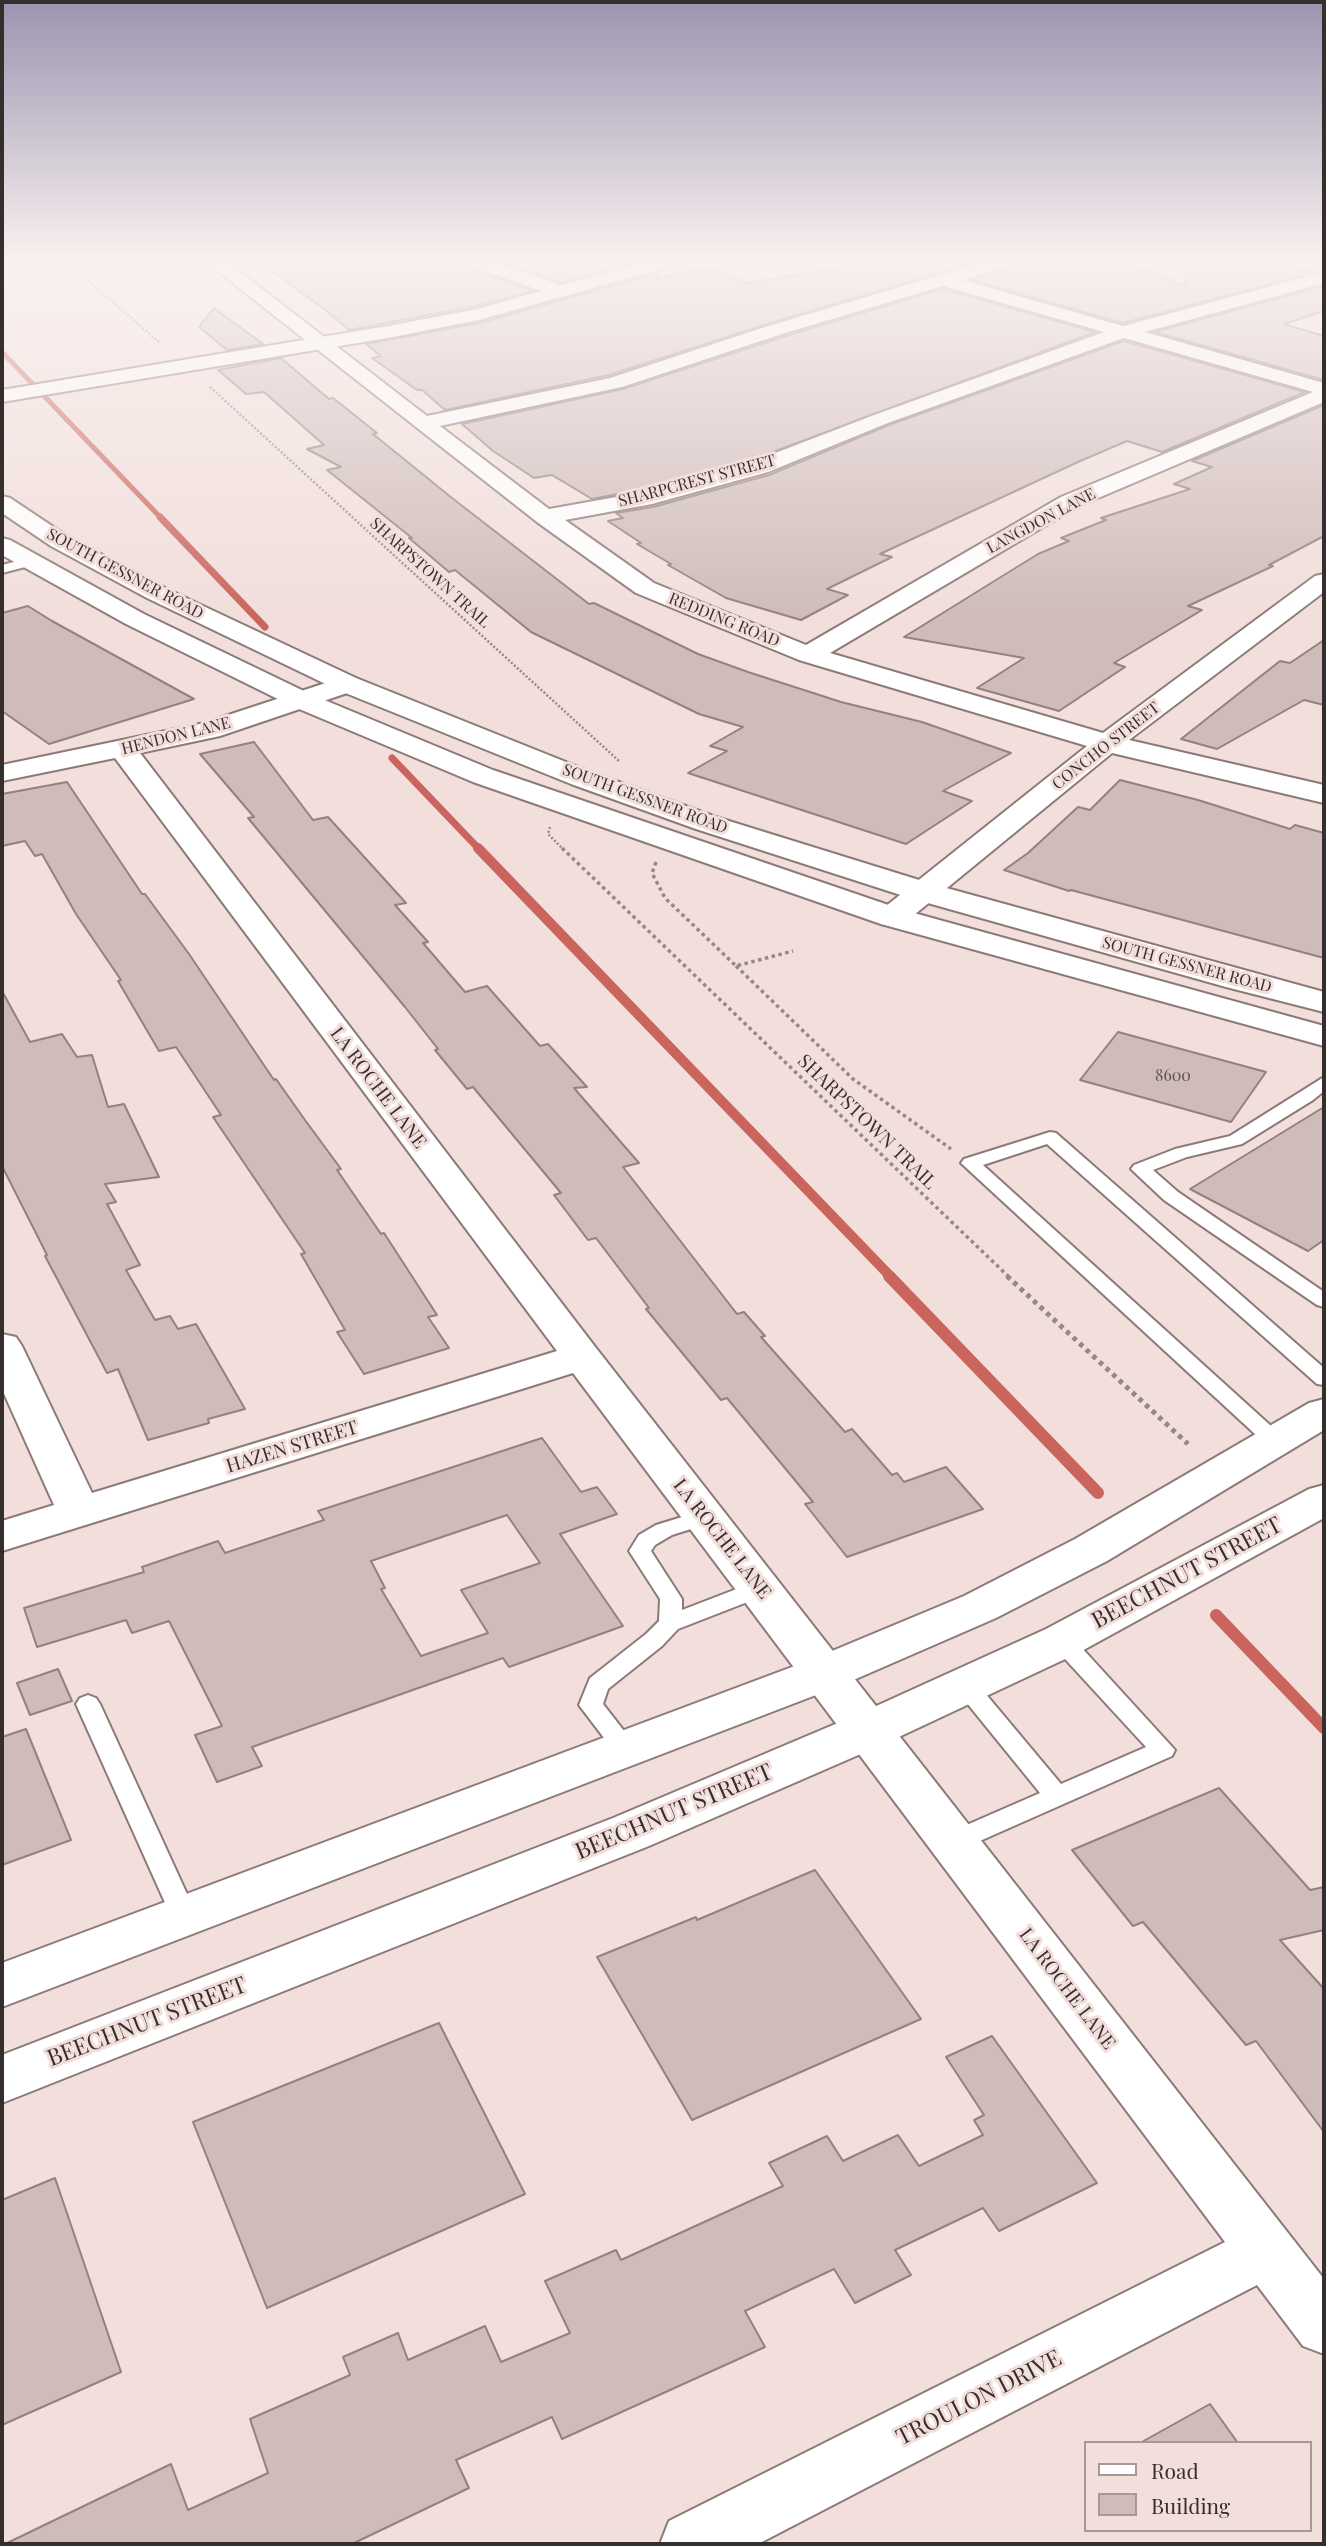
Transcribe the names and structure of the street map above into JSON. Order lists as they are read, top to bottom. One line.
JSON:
{"streets":{"street":["SHARPCREST STREET","LANGDON LANE","SOUTH GESSNER ROAD","REDDING ROAD","HENDON LANE","CONCHO STREET","LA ROCHE LANE","HAZEN STREET","BEECHNUT STREET","TROULON DRIVE"],"path":["SHARPSTOWN TRAIL"]},"crossings":[["SHARPCREST STREET","REDDING ROAD"],["LANGDON LANE","REDDING ROAD"],["SOUTH GESSNER ROAD","HENDON LANE"],["SOUTH GESSNER ROAD","CONCHO STREET"],["REDDING ROAD","CONCHO STREET"],["HENDON LANE","LA ROCHE LANE"],["LA ROCHE LANE","HAZEN STREET"],["LA ROCHE LANE","BEECHNUT STREET"],["LA ROCHE LANE","TROULON DRIVE"]],"house_numbers":["8600"],"legend":["Road","Building"]}
